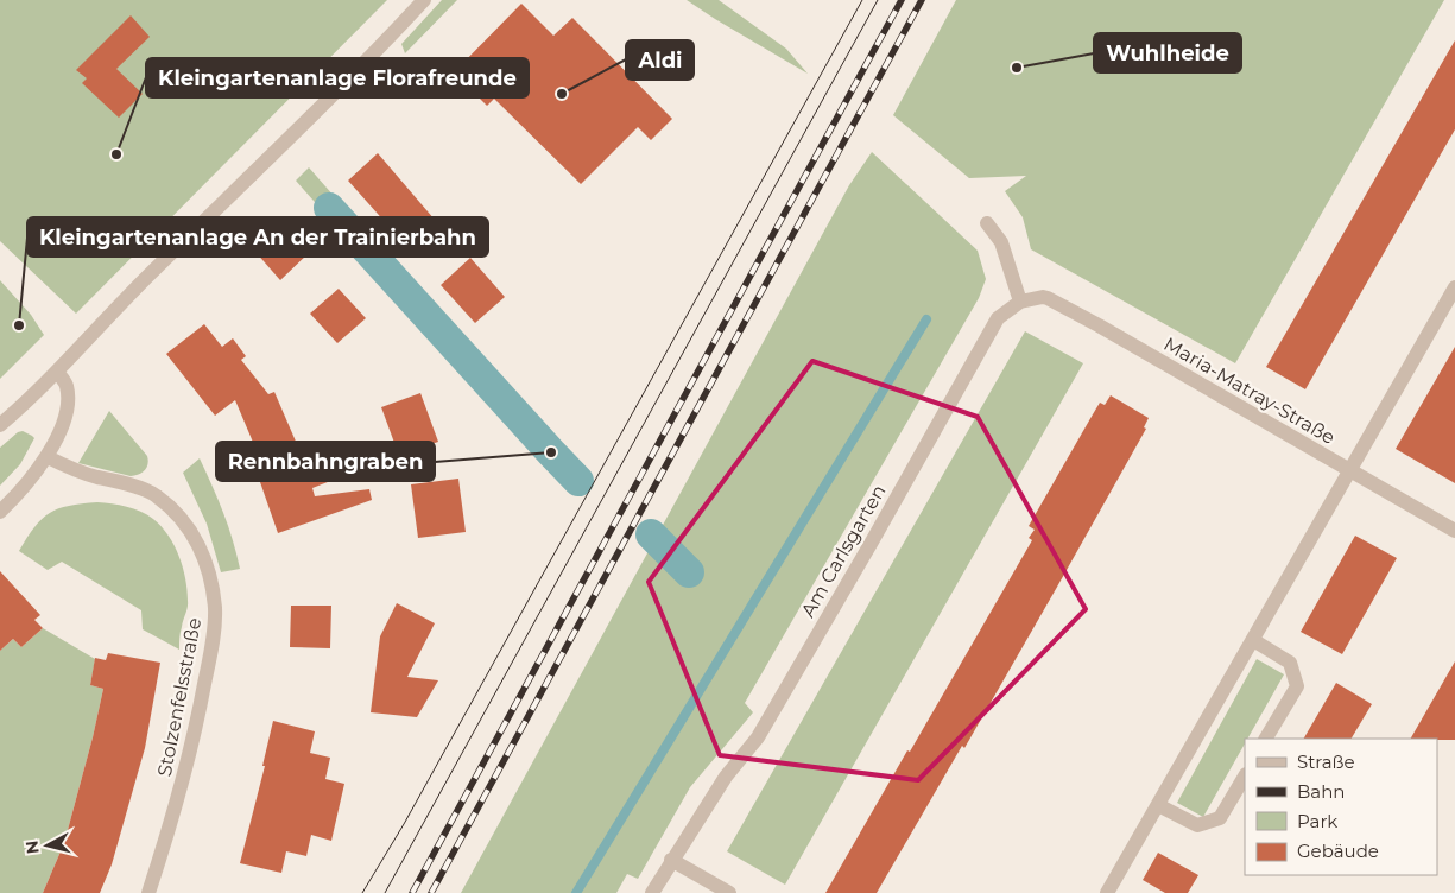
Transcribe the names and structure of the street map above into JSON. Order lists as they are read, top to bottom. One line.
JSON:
{"streets":{"street":["Maria-Matray-Straße","Am Carlsgarten","Stolzenfelsstraße"]},"crossings":[["Maria-Matray-Straße","Am Carlsgarten"]],"places":["Wuhlheide","Aldi","Kleingartenanlage Florafreunde","Kleingartenanlage An der Trainierbahn","Rennbahngraben"],"legend":["Straße","Bahn","Park","Gebäude"],"north":"left"}
